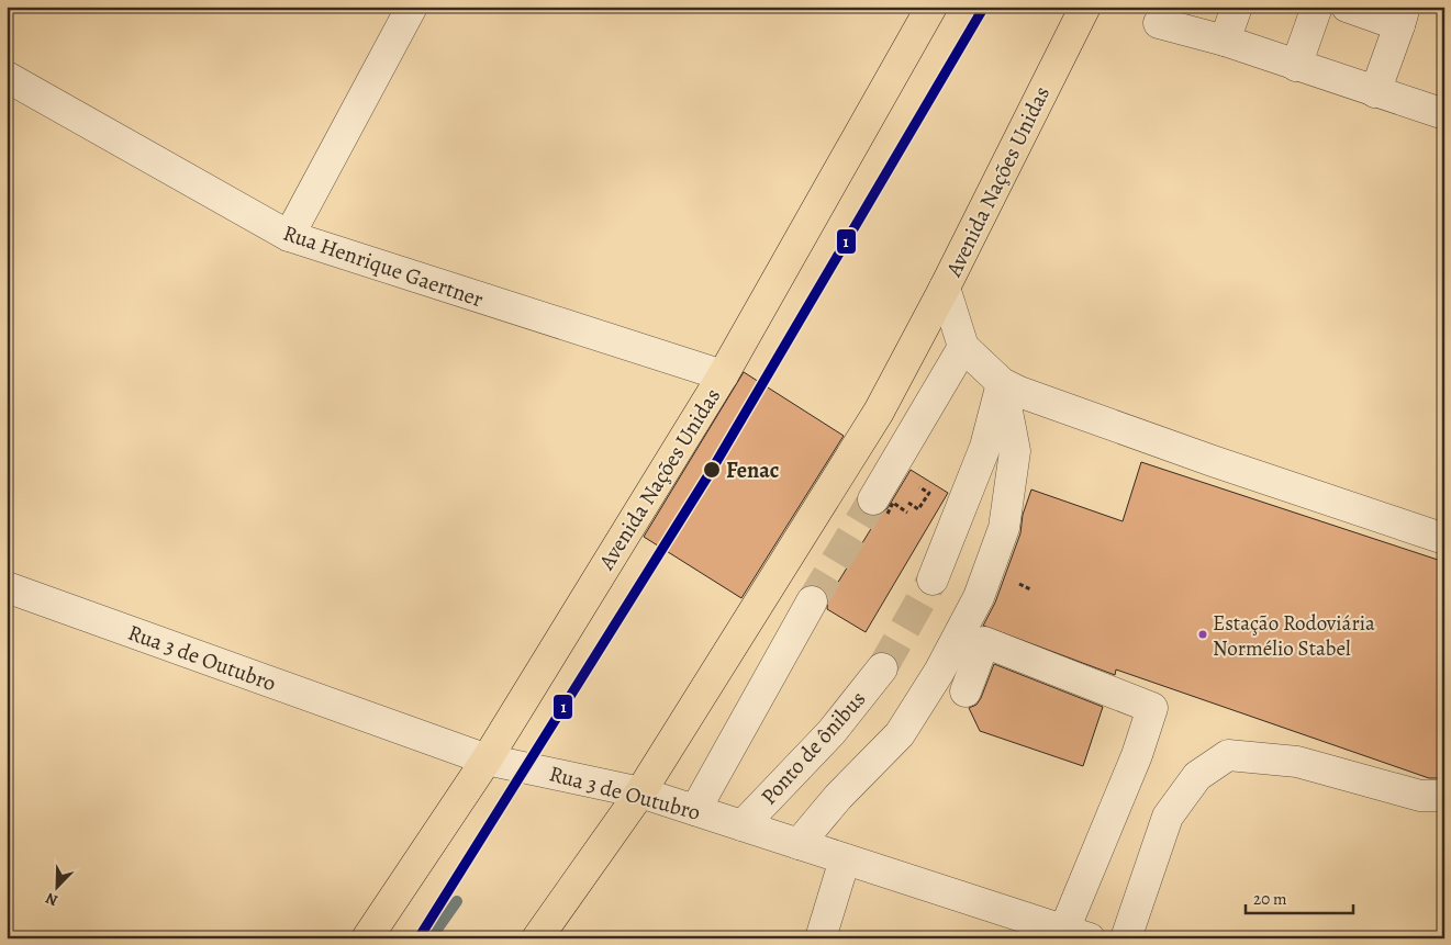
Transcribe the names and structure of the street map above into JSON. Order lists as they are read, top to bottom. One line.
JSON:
{"streets":{"main road":["Avenida Nações Unidas"],"street":["Rua Henrique Gaertner","Rua 3 de Outubro","Ponto de ônibus"]},"crossings":[["Avenida Nações Unidas","Rua Henrique Gaertner"],["Avenida Nações Unidas","Rua 3 de Outubro"],["Rua 3 de Outubro","Ponto de ônibus"]],"places":["Fenac","Estação Rodoviária Normélio Stabel"],"lines":["transit line 1"],"scale_bar":"20 m","north":"bottom left"}
